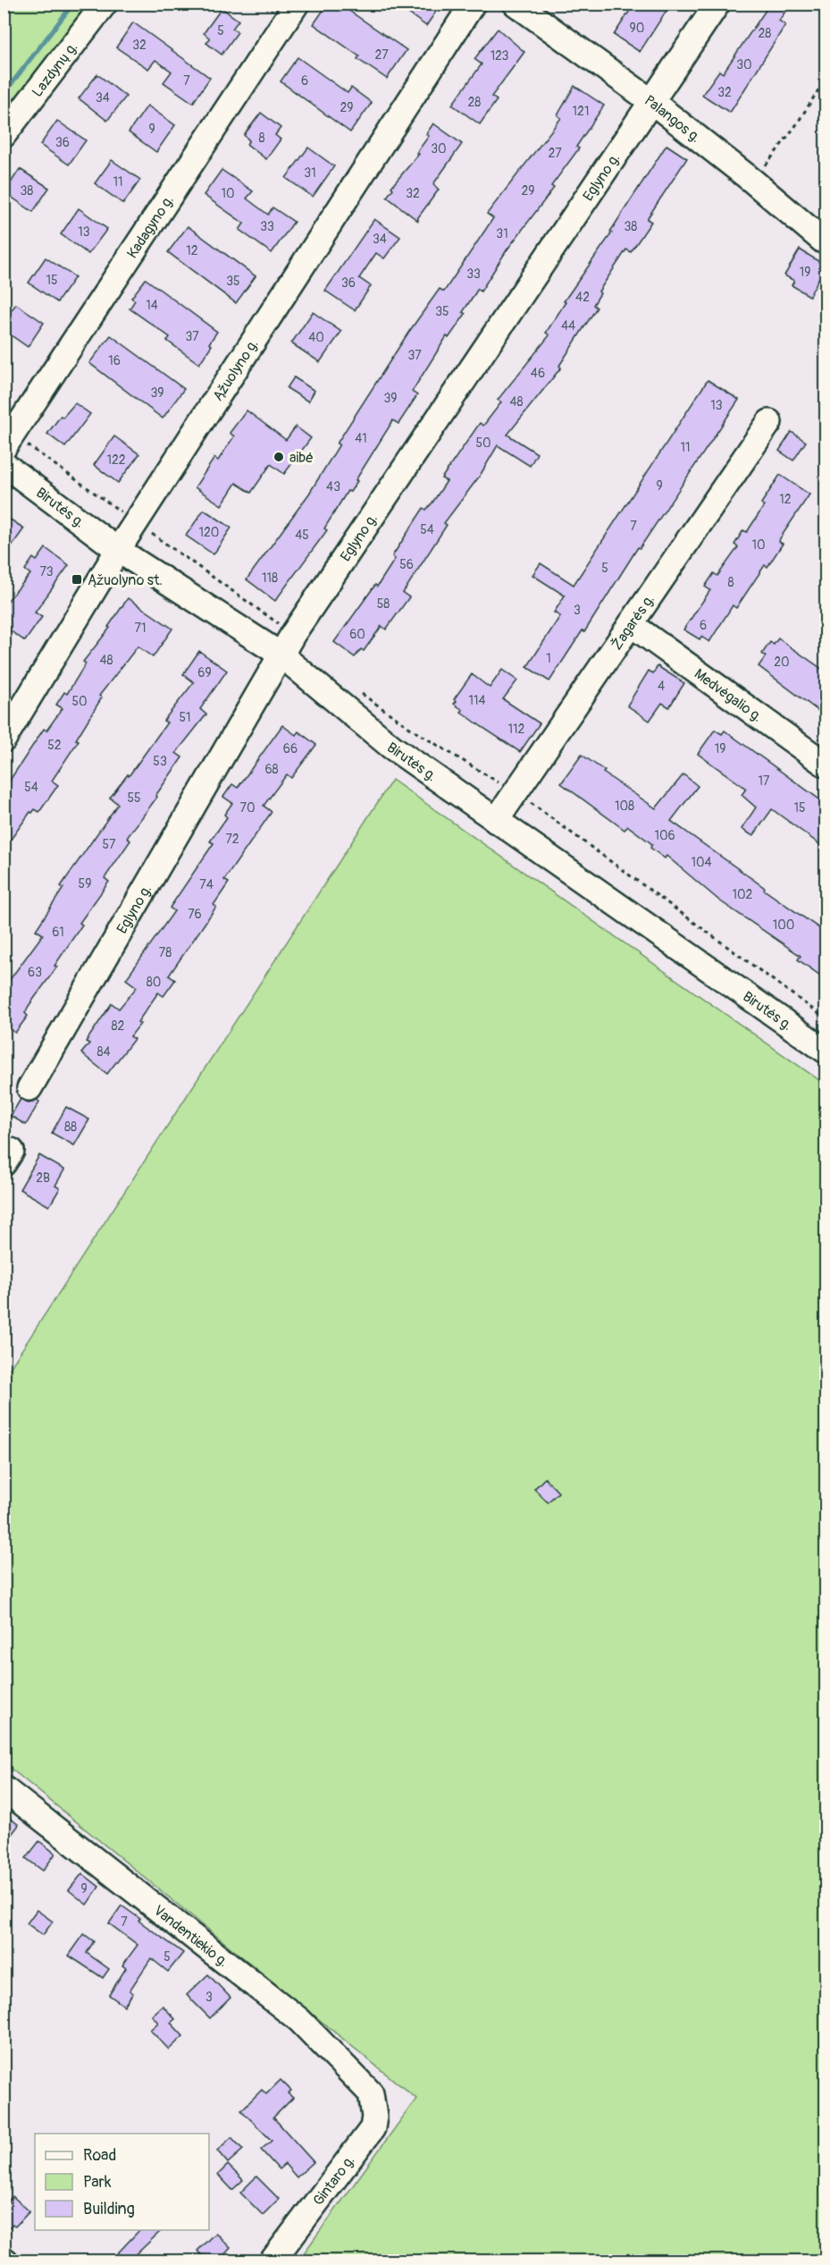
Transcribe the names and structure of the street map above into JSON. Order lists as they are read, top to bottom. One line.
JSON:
{"streets":{"street":["Lazdynų g.","Palangos g.","Eglyno g.","Kadagyno g.","Ąžuolyno g.","Birutės g.","Žagarės g.","Medvėgalio g.","Vandentiekio g.","Gintaro g."]},"crossings":[["Palangos g.","Eglyno g."],["Eglyno g.","Birutės g."],["Ąžuolyno g.","Birutės g."],["Birutės g.","Žagarės g."],["Žagarės g.","Medvėgalio g."],["Vandentiekio g.","Gintaro g."]],"places":{"other":["aibė"],"transit":["Ąžuolyno st."]},"house_numbers":["90","5","28","32","27","123","30","7","6","32","34","28","29","121","9","8","36","30","27","31","11","38","29","10","32","33","38","13","31","34","12","19","33","15","35","36","42","14","35","44","37","40","37","16","46","39","39","48","13","41","50","11","122","9","43","12","7","54","120","45","10","56","5","73","118","8","58","3","6","71","60","1","48","20","69","4","114","50","51","112","52","66","19","53","68","17","54","55","108","70","15","106","72","57","104","59","74","102","76","100","61","78","63","80","82","84","88","2B","9","7","5","3"],"legend":["Road","Park","Building"]}
